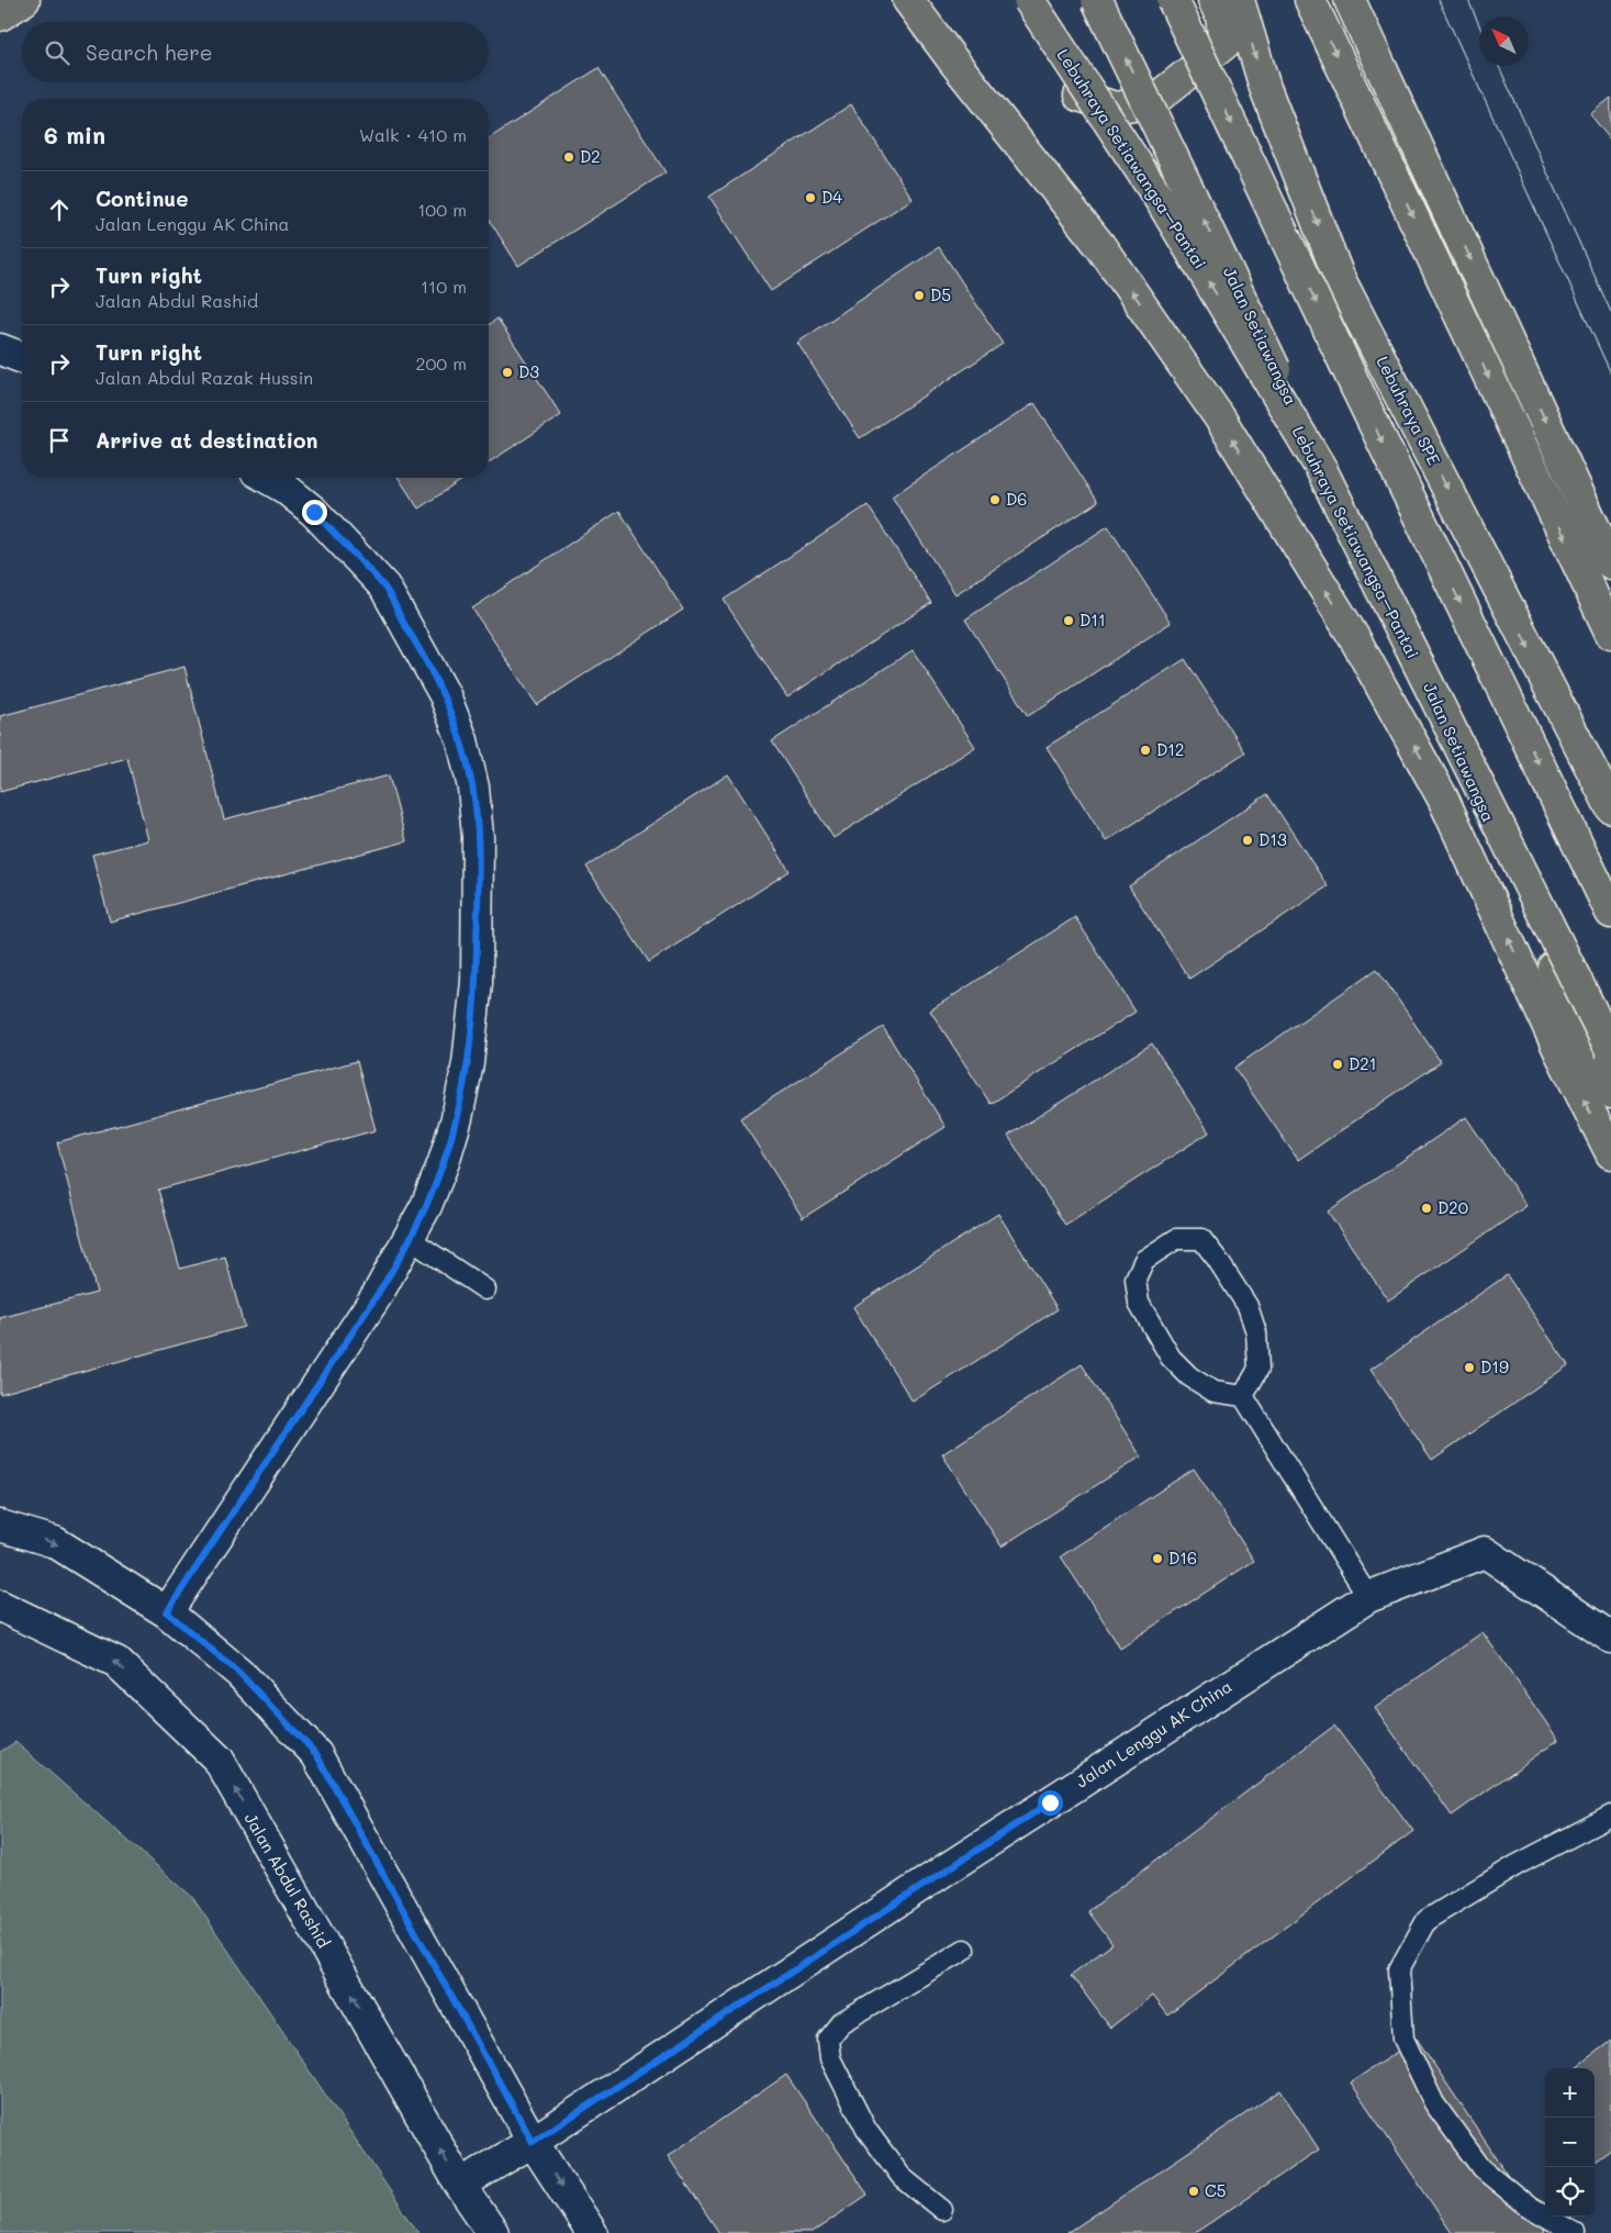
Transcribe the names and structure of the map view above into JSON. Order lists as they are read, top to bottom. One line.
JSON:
{"streets":{"main road":["Lebuhraya Setiawangsa–Pantai","Jalan Setiawangsa","Lebuhraya SPE"],"street":["Jalan Lenggu AK China","Jalan Abdul Rashid"]},"crossings":[["Jalan Lenggu AK China","Jalan Abdul Rashid"]],"places":["D2","D4","D5","D3","D6","D11","D12","D13","D21","D20","D19","D16","C5"],"north":"top left","page":{"search":"Search here","heading":["6 min","Walk · 410 m"],"list":[["Continue","Jalan Lenggu AK China","100 m"],["Turn right","Jalan Abdul Rashid","110 m"],["Turn right","Jalan Abdul Razak Hussin","200 m"],"Arrive at destination"],"map_buttons":["+","−"]}}
